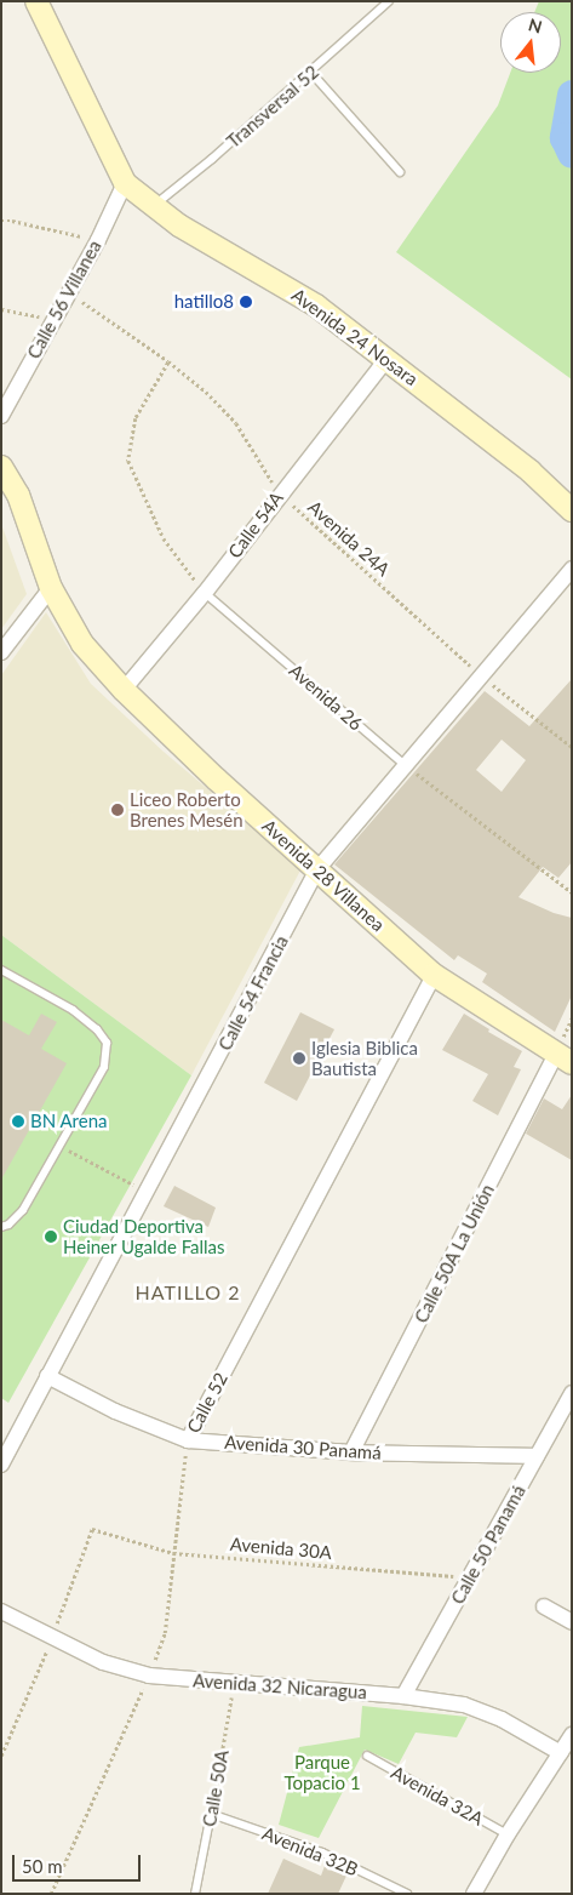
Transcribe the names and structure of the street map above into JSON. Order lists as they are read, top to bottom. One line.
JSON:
{"streets":{"street":["Calle 56 Villanea","Avenida 24 Nosara","Calle 54A","Avenida 28 Villanea","Calle 54 Francia","Calle 50A La Unión","Calle 52","Avenida 30 Panamá","Calle 50 Panamá","Avenida 32 Nicaragua"],"lane":["Transversal 52","Avenida 26","Calle 50A","Avenida 32A","Avenida 32B"],"path":["Avenida 24A","Avenida 30A"]},"crossings":[["Transversal 52","Avenida 24 Nosara"],["Calle 56 Villanea","Avenida 24 Nosara"],["Calle 56 Villanea","Avenida 24A"],["Avenida 24 Nosara","Calle 54A"],["Calle 54A","Avenida 24A"],["Calle 54A","Avenida 26"],["Calle 54A","Avenida 28 Villanea"],["Avenida 24A","Calle 54 Francia"],["Avenida 26","Calle 54 Francia"],["Avenida 28 Villanea","Calle 54 Francia"],["Avenida 28 Villanea","Calle 50A La Unión"],["Avenida 28 Villanea","Calle 52"],["Calle 54 Francia","Avenida 30 Panamá"],["Calle 50A La Unión","Avenida 30 Panamá"],["Calle 52","Avenida 30 Panamá"],["Calle 52","Avenida 30A"],["Calle 52","Avenida 32 Nicaragua"],["Avenida 30 Panamá","Calle 50 Panamá"],["Calle 50 Panamá","Avenida 30A"],["Calle 50 Panamá","Avenida 32 Nicaragua"],["Avenida 32 Nicaragua","Calle 50A"],["Calle 50A","Avenida 32B"]],"districts":["HATILLO 2"],"parks":["Parque Topacio 1"],"places":["hatillo8","Liceo Roberto Brenes Mesén","Iglesia Biblica Bautista","BN Arena","Ciudad Deportiva Heiner Ugalde Fallas"],"scale_bar":"50 m","north":"top"}
